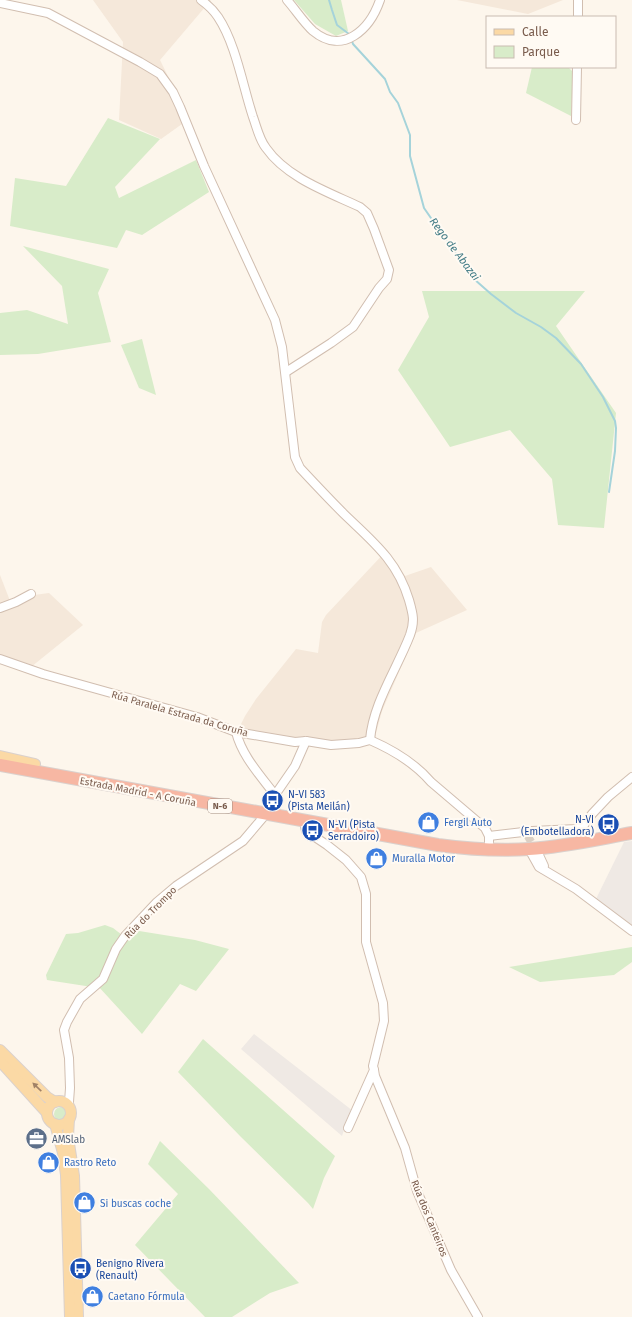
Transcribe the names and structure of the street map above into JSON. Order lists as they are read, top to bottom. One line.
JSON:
{"streets":{"highway":["Estrada Madrid - A Coruña","N-6"],"street":["Rúa Paralela Estrada da Coruña","Rúa do Trompo","Rúa dos Canteiros"]},"crossings":[["Estrada Madrid - A Coruña","Rúa do Trompo"]],"water":["Rego de Abazai"],"places":{"bus stop":["N-VI 583 (Pista Meilán)","N-VI (Embotelladora)","N-VI (Pista Serradoiro)","Benigno Rivera (Renault)"],"shop":["Fergil Auto","Muralla Motor","Rastro Reto","Si buscas coche","Caetano Fórmula"],"office":["AMSlab"]},"legend":["Calle","Parque"]}
